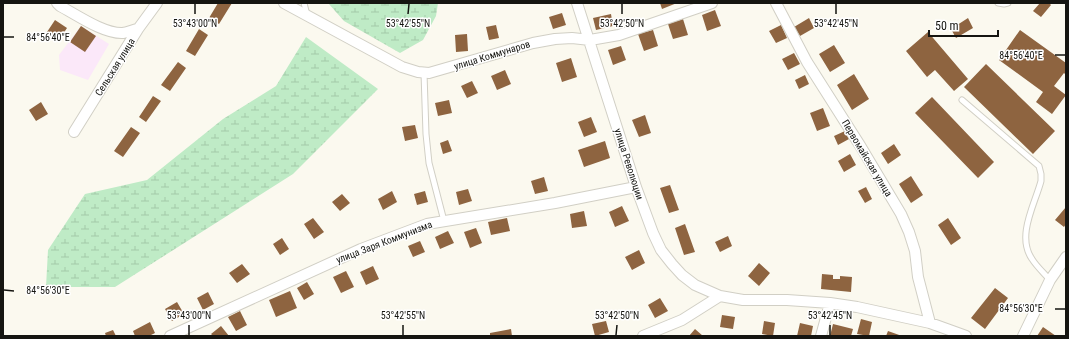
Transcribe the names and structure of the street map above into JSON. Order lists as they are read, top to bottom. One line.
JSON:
{"streets":{"street":["улица Коммунаров","Сельская улица","Первомайская улица","улица Революции","улица Заря Коммунизма"]},"crossings":[["улица Коммунаров","улица Революции"],["Первомайская улица","улица Революции"],["улица Революции","улица Заря Коммунизма"]],"scale_bar":"50 m","coordinates":["53°43'00\"N","53°42'55\"N","53°42'50\"N","53°42'45\"N","84°56'40\"E","84°56'30\"E"]}
